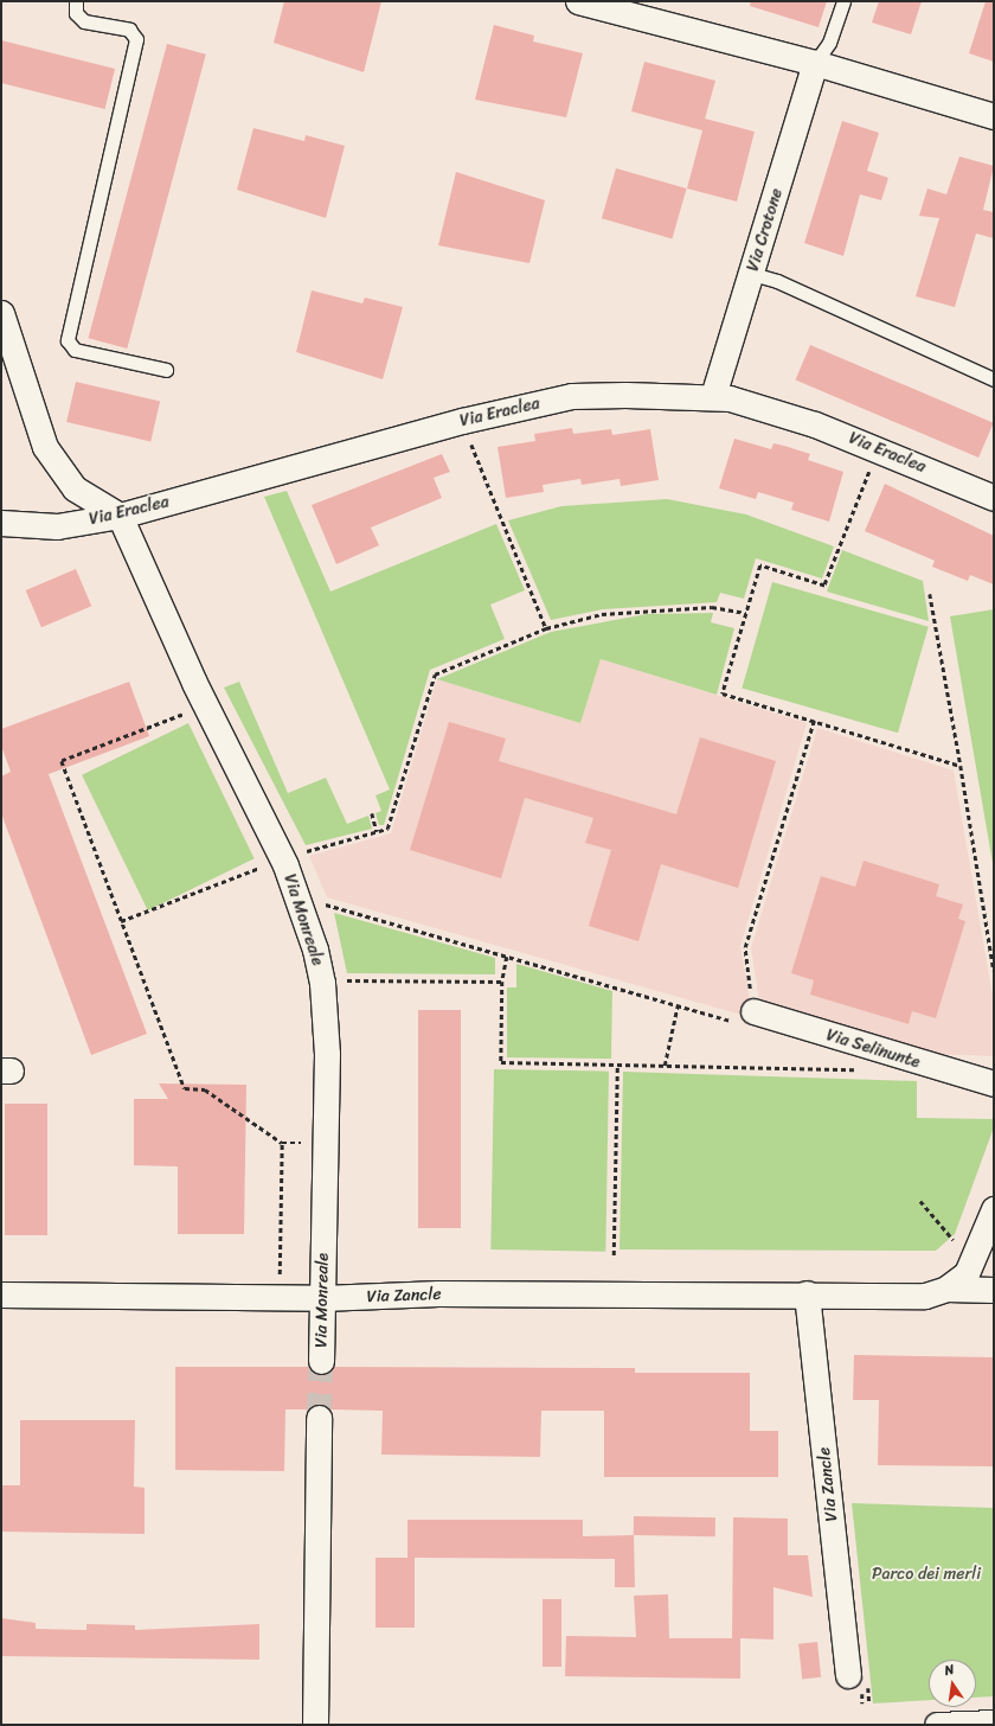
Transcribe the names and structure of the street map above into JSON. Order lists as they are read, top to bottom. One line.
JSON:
{"streets":{"street":["Via Crotone","Via Eraclea","Via Monreale","Via Selinunte","Via Zancle"]},"crossings":[["Via Crotone","Via Eraclea"],["Via Eraclea","Via Monreale"],["Via Monreale","Via Zancle"]],"parks":["Parco dei merli"],"north":"top"}
